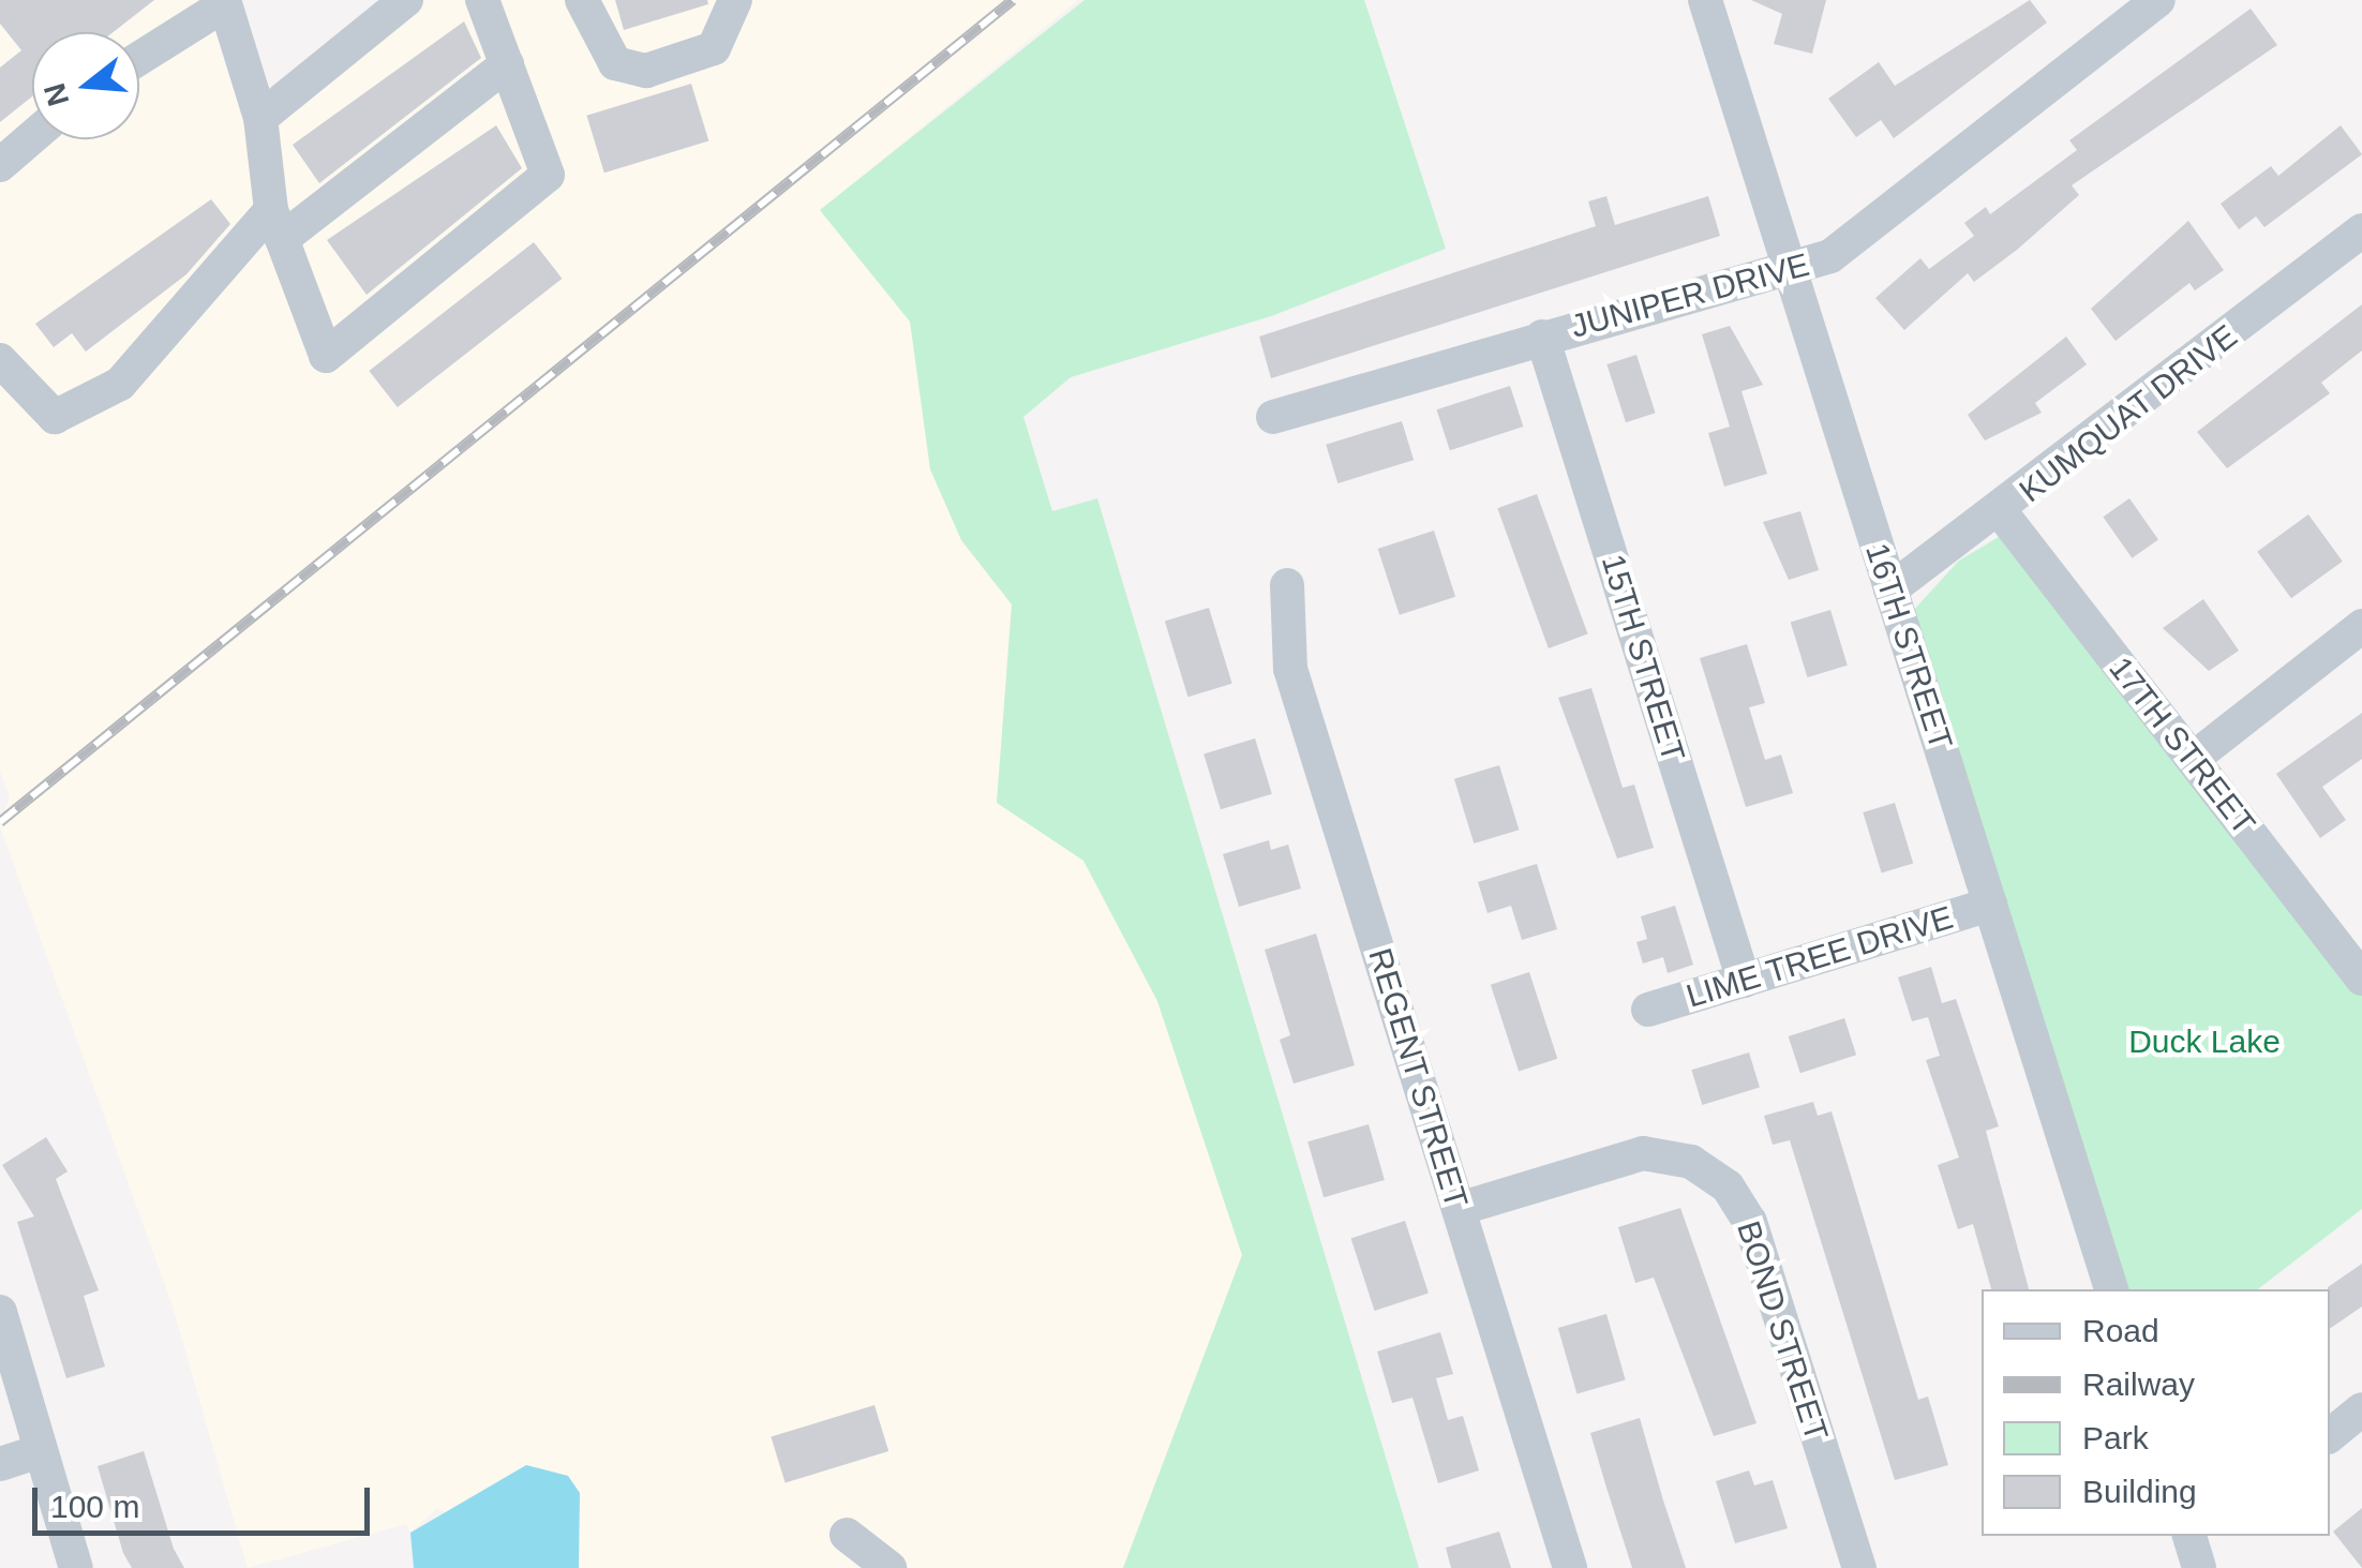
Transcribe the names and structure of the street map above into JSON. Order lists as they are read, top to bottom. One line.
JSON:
{"streets":{"street":["JUNIPER DRIVE","KUMQUAT DRIVE","16TH STREET","15TH STREET","17TH STREET","LIME TREE DRIVE","REGENT STREET","BOND STREET"]},"crossings":[["JUNIPER DRIVE","16TH STREET"],["JUNIPER DRIVE","15TH STREET"],["KUMQUAT DRIVE","16TH STREET"],["KUMQUAT DRIVE","17TH STREET"],["16TH STREET","LIME TREE DRIVE"],["15TH STREET","LIME TREE DRIVE"],["REGENT STREET","BOND STREET"]],"parks":["Duck Lake"],"legend":["Road","Railway","Park","Building"],"scale_bar":"100 m","north":"left"}
